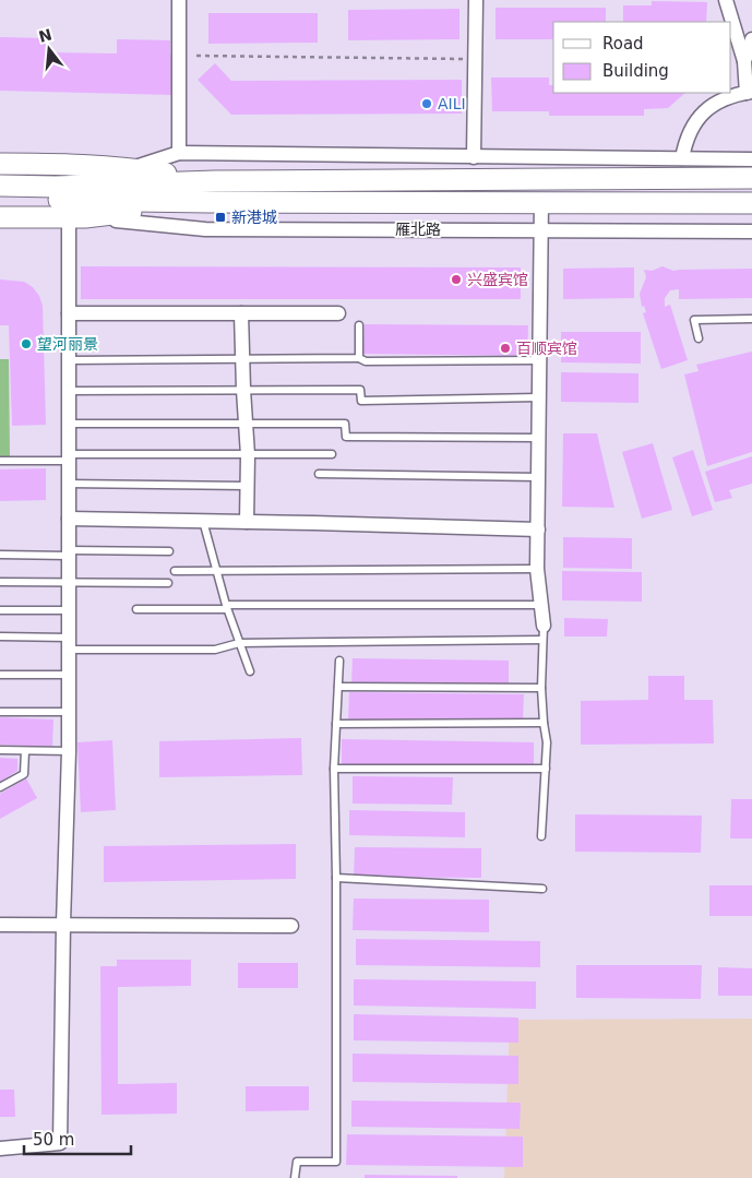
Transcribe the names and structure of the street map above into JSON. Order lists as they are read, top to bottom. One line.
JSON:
{"streets":{"main road":["雁北路"]},"places":{"other":["AILI","兴盛宾馆","望河丽景","百顺宾馆"],"transit":["新港城"]},"legend":["Road","Building"],"scale_bar":"50 m","north":"top"}
